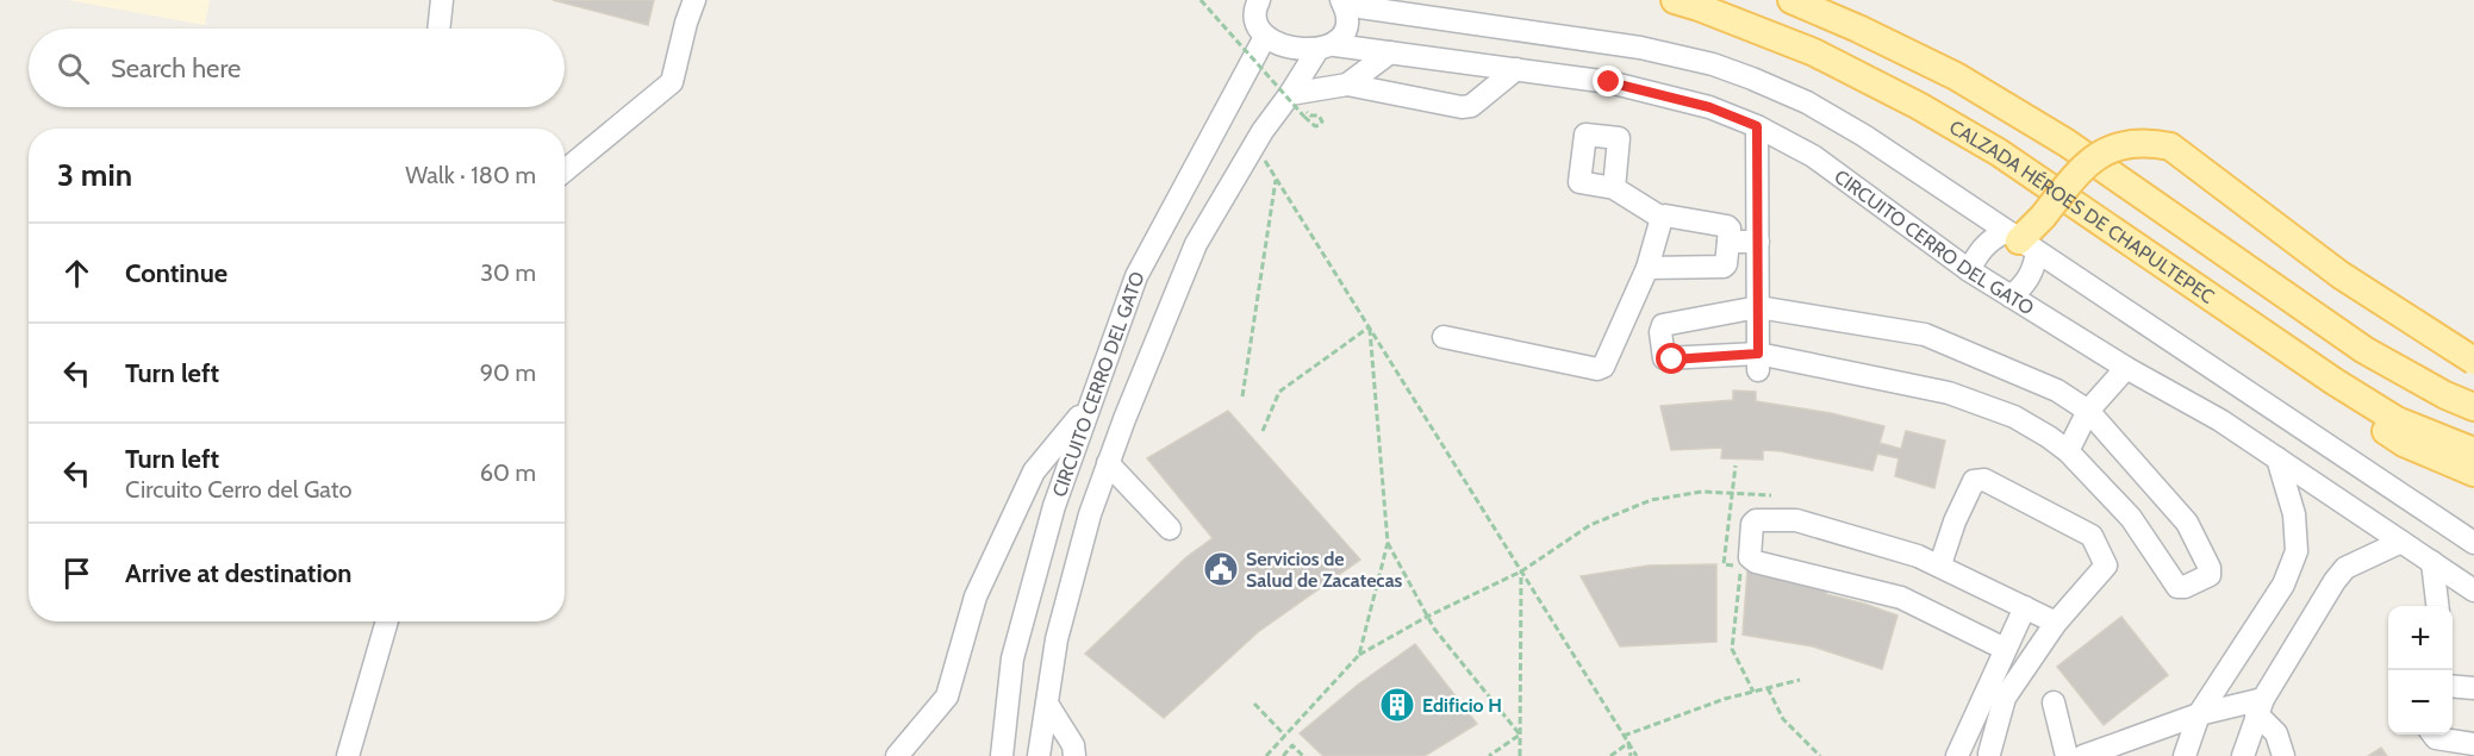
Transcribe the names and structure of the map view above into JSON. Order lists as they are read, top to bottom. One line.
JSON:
{"streets":{"main road":["CALZADA HÉROES DE CHAPULTEPEC"],"street":["CIRCUITO CERRO DEL GATO"]},"places":{"public building":["Servicios de Salud de Zacatecas"],"building":["Edificio H"]},"page":{"search":"Search here","heading":["3 min","Walk · 180 m"],"list":[["Continue","30 m"],["Turn left","90 m"],["Turn left","Circuito Cerro del Gato","60 m"],"Arrive at destination"],"map_buttons":["+","−"]}}
